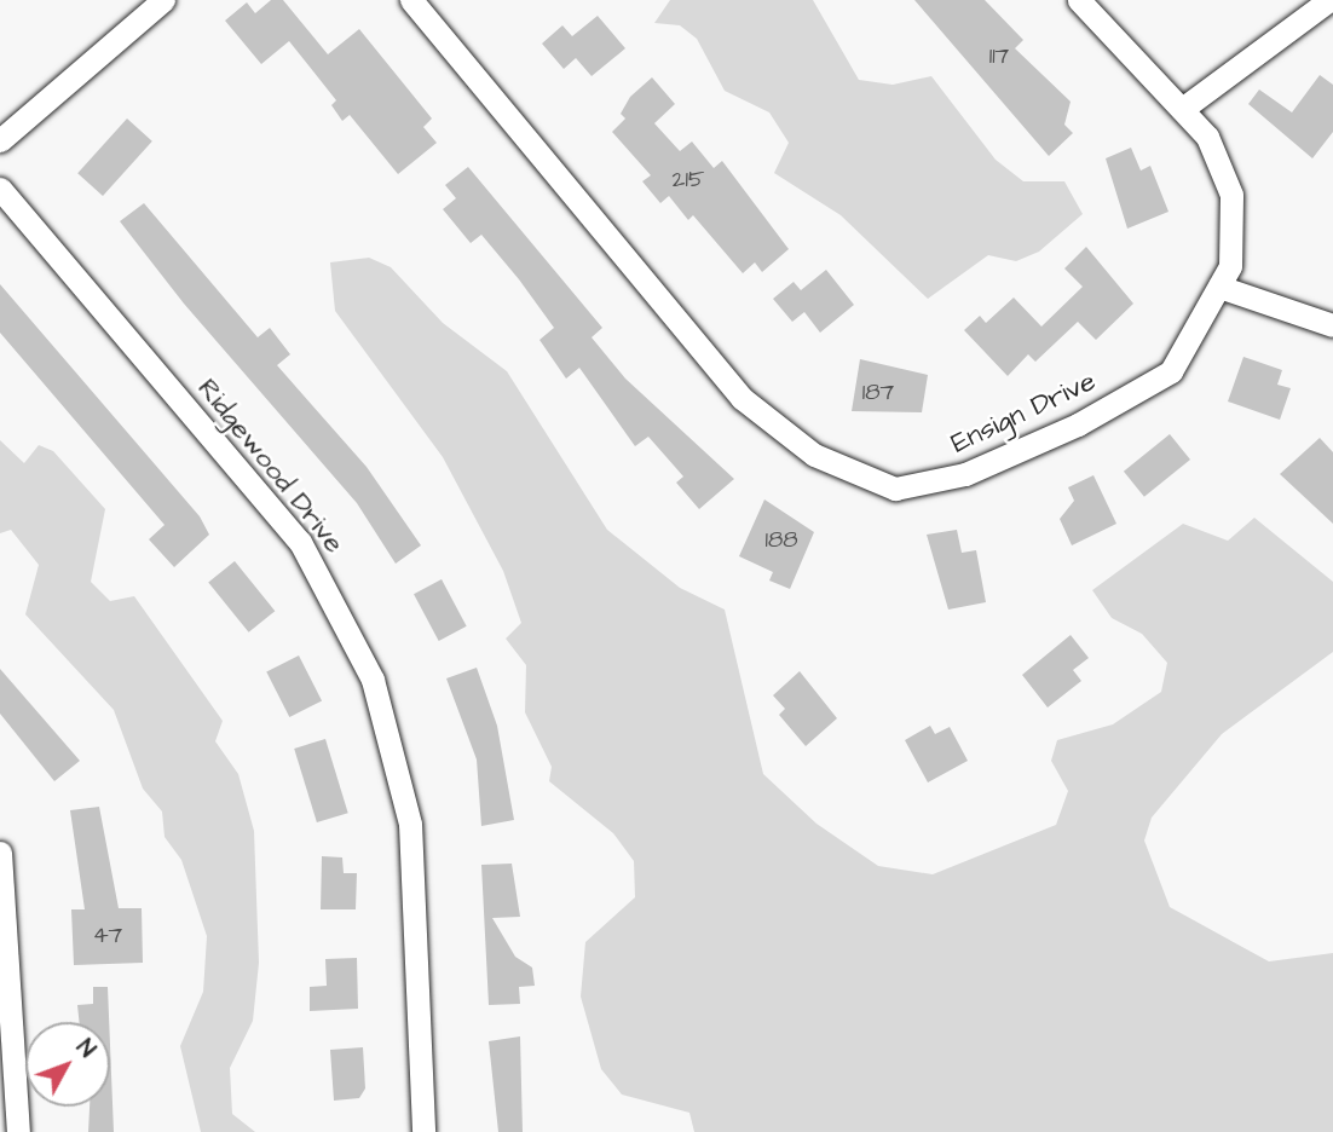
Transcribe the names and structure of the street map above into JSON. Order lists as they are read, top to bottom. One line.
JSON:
{"streets":{"street":["Ensign Drive","Ridgewood Drive"]},"house_numbers":["117","215","187","188","47"],"north":"top right"}
